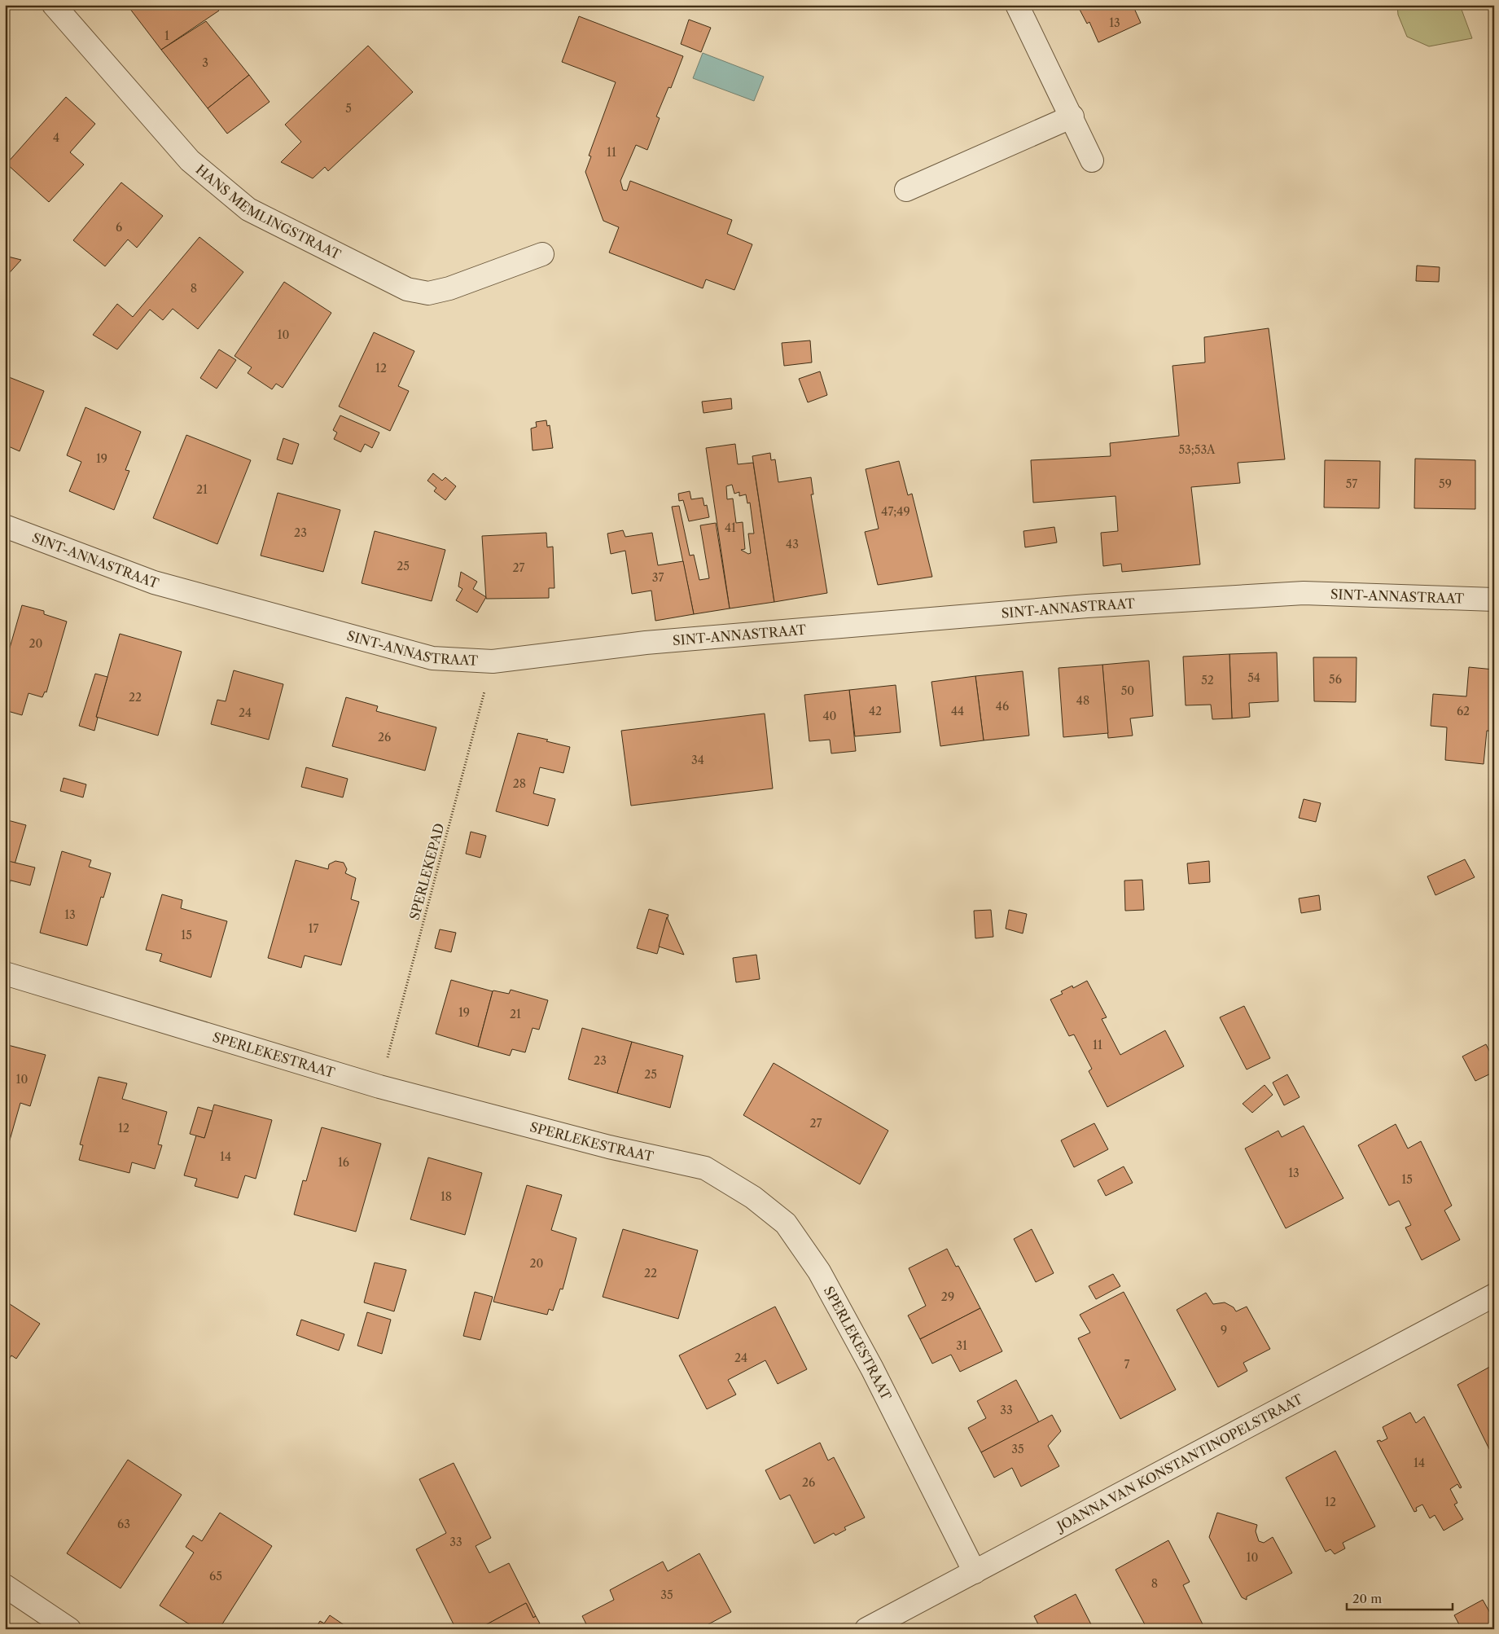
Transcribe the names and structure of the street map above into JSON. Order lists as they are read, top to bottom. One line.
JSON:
{"streets":{"street":["HANS MEMLINGSTRAAT","SINT-ANNASTRAAT","SPERLEKESTRAAT","JOANNA VAN KONSTANTINOPELSTRAAT"],"path":["SPERLEKEPAD"]},"crossings":[["SINT-ANNASTRAAT","SPERLEKEPAD"],["SPERLEKEPAD","SPERLEKESTRAAT"],["SPERLEKESTRAAT","JOANNA VAN KONSTANTINOPELSTRAAT"]],"house_numbers":["13","1","3","5","4","11","6","8","10","12","53;53A","19","57","59","21","47;49","41","23","43","25","27","37","20","54","56","52","50","22","48","46","42","44","62","24","40","26","34","28","13","17","15","19","21","11","23","25","10","27","12","14","16","13","15","18","20","22","29","9","31","24","7","33","35","14","26","12","63","33","10","65","8","35"],"scale_bar":"20 m"}
